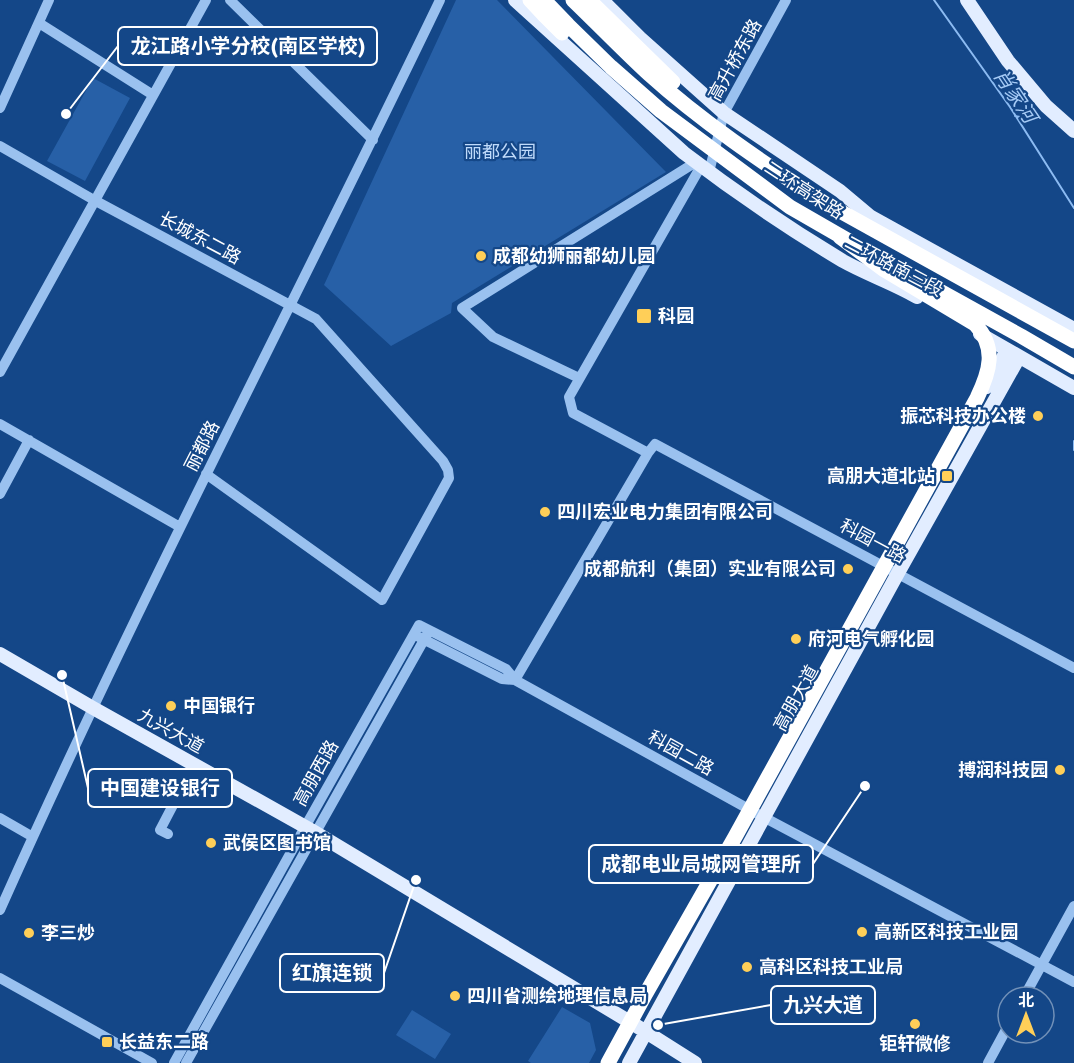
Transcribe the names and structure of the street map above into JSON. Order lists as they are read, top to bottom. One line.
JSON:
{"streets":{"highway":["二环高架路"],"main road":["二环路南三段","高朋大道","九兴大道"],"street":["高升桥东路","长城东二路","丽都路","科园一路","科园二路","高朋西路"]},"crossings":[["高升桥东路","二环路南三段"],["高升桥东路","科园一路"],["长城东二路","丽都路"],["二环路南三段","高朋大道"],["丽都路","九兴大道"],["科园一路","高朋大道"],["高朋大道","九兴大道"],["高朋大道","科园二路"],["九兴大道","高朋西路"],["科园二路","高朋西路"]],"water":["肖家河"],"parks":["丽都公园"],"places":{"other":["龙江路小学分校(南区学校)","成都幼狮丽都幼儿园","振芯科技办公楼","四川宏业电力集团有限公司","成都航利（集团）实业有限公司","府河电气孵化园","中国建设银行","中国银行","搏润科技园","成都电业局城网管理所","武侯区图书馆","红旗连锁","高新区科技工业园","李三炒","高科区科技工业局","四川省测绘地理信息局","钜轩微修","九兴大道"],"transit":["科园","高朋大道北站","长益东二路"]},"north":"top"}
